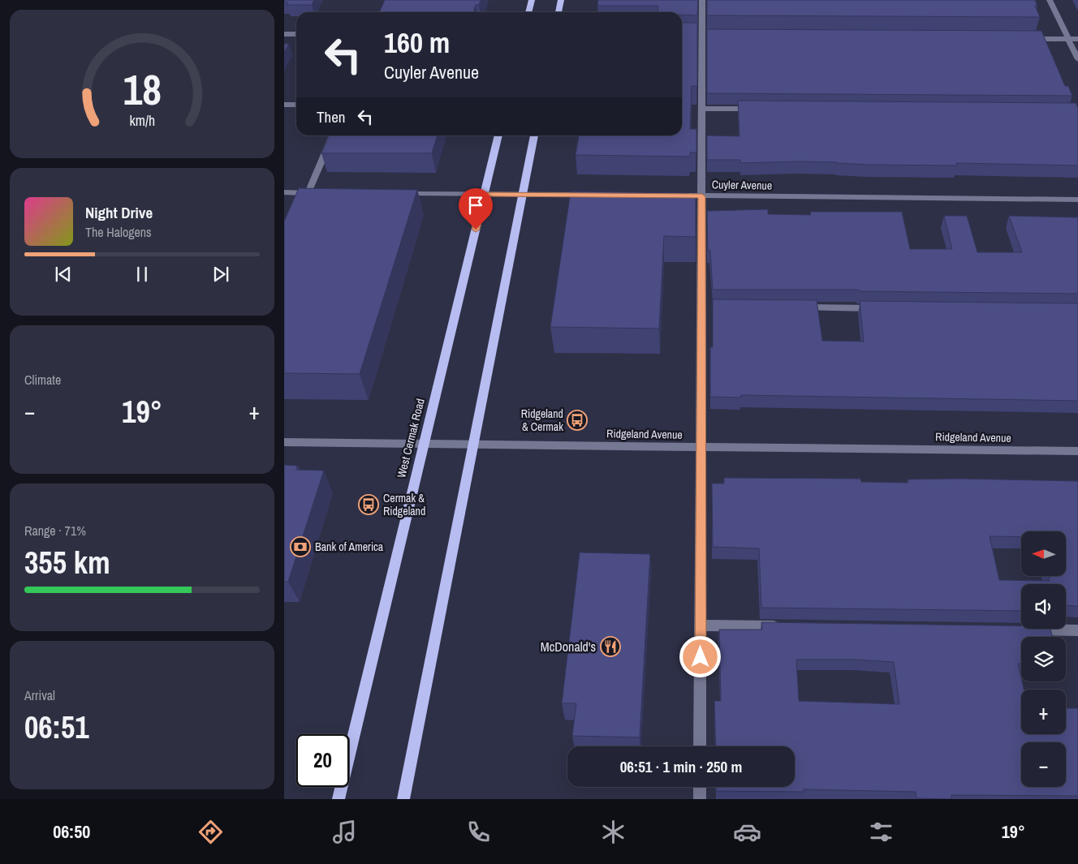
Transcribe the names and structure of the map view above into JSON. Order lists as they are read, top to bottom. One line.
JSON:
{"streets":{"main road":["West Cermak Road"],"street":["Cuyler Avenue","Ridgeland Avenue"]},"crossings":[["Ridgeland Avenue","West Cermak Road"]],"places":{"bus stop":["Ridgeland & Cermak","Cermak & Ridgeland"],"bank":["Bank of America"],"restaurant":["McDonald's"]},"north":"left","page":{"turn":["160 m","Cuyler Avenue"],"then":"Then","song":["Night Drive","The Halogens"],"tile":["Climate",["Range · 71%","355 km"],["Arrival","06:51"]],"heat":["−","19°","+"],"map_buttons":["+","−"],"limit":"20","trip":"06:51 · 1 min · 250 m","tabs":["06:50","19°"],"gauge":["18","km/h"]}}
